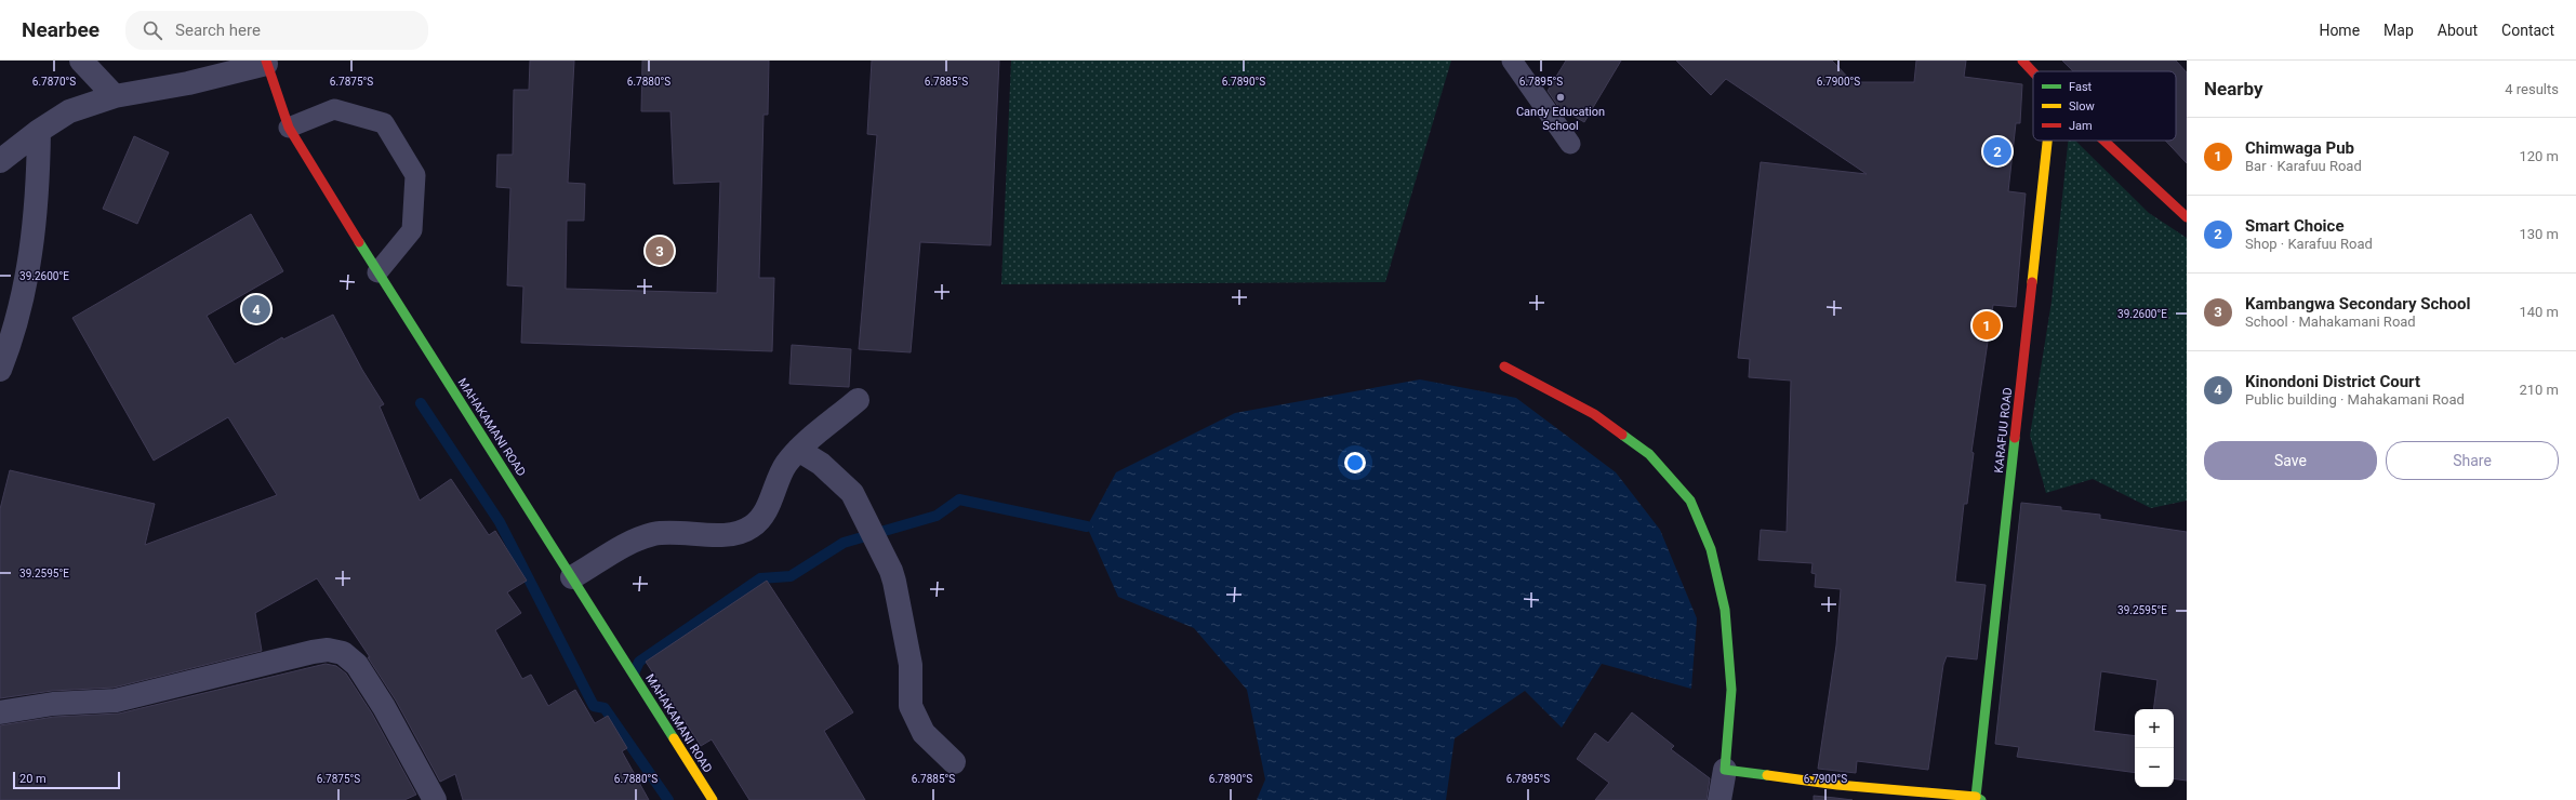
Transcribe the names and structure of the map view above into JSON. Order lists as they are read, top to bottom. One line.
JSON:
{"streets":{"street":["MAHAKAMANI ROAD","KARAFUU ROAD"]},"places":["Candy Education School"],"legend":["Fast","Slow","Jam"],"scale_bar":"20 m","page":{"header":"Nearbee","search":"Search here","nav":["Home","Map","About","Contact"],"heading":["Nearby","4 results"],"list":[{"mark":"1","name":"Chimwaga Pub","note":"Bar · Karafuu Road","value":"120 m"},{"mark":"2","name":"Smart Choice","note":"Shop · Karafuu Road","value":"130 m"},{"mark":"3","name":"Kambangwa Secondary School","note":"School · Mahakamani Road","value":"140 m"},{"mark":"4","name":"Kinondoni District Court","note":"Public building · Mahakamani Road","value":"210 m"}],"pins":["2","3","4","1"],"buttons":["Save","Share"],"map_buttons":["+","−"],"scale":"20 m"},"coordinates":["6.7870°S","6.7875°S","6.7880°S","6.7885°S","6.7890°S","6.7895°S","6.7900°S","39.2600°E","39.2595°E"]}
